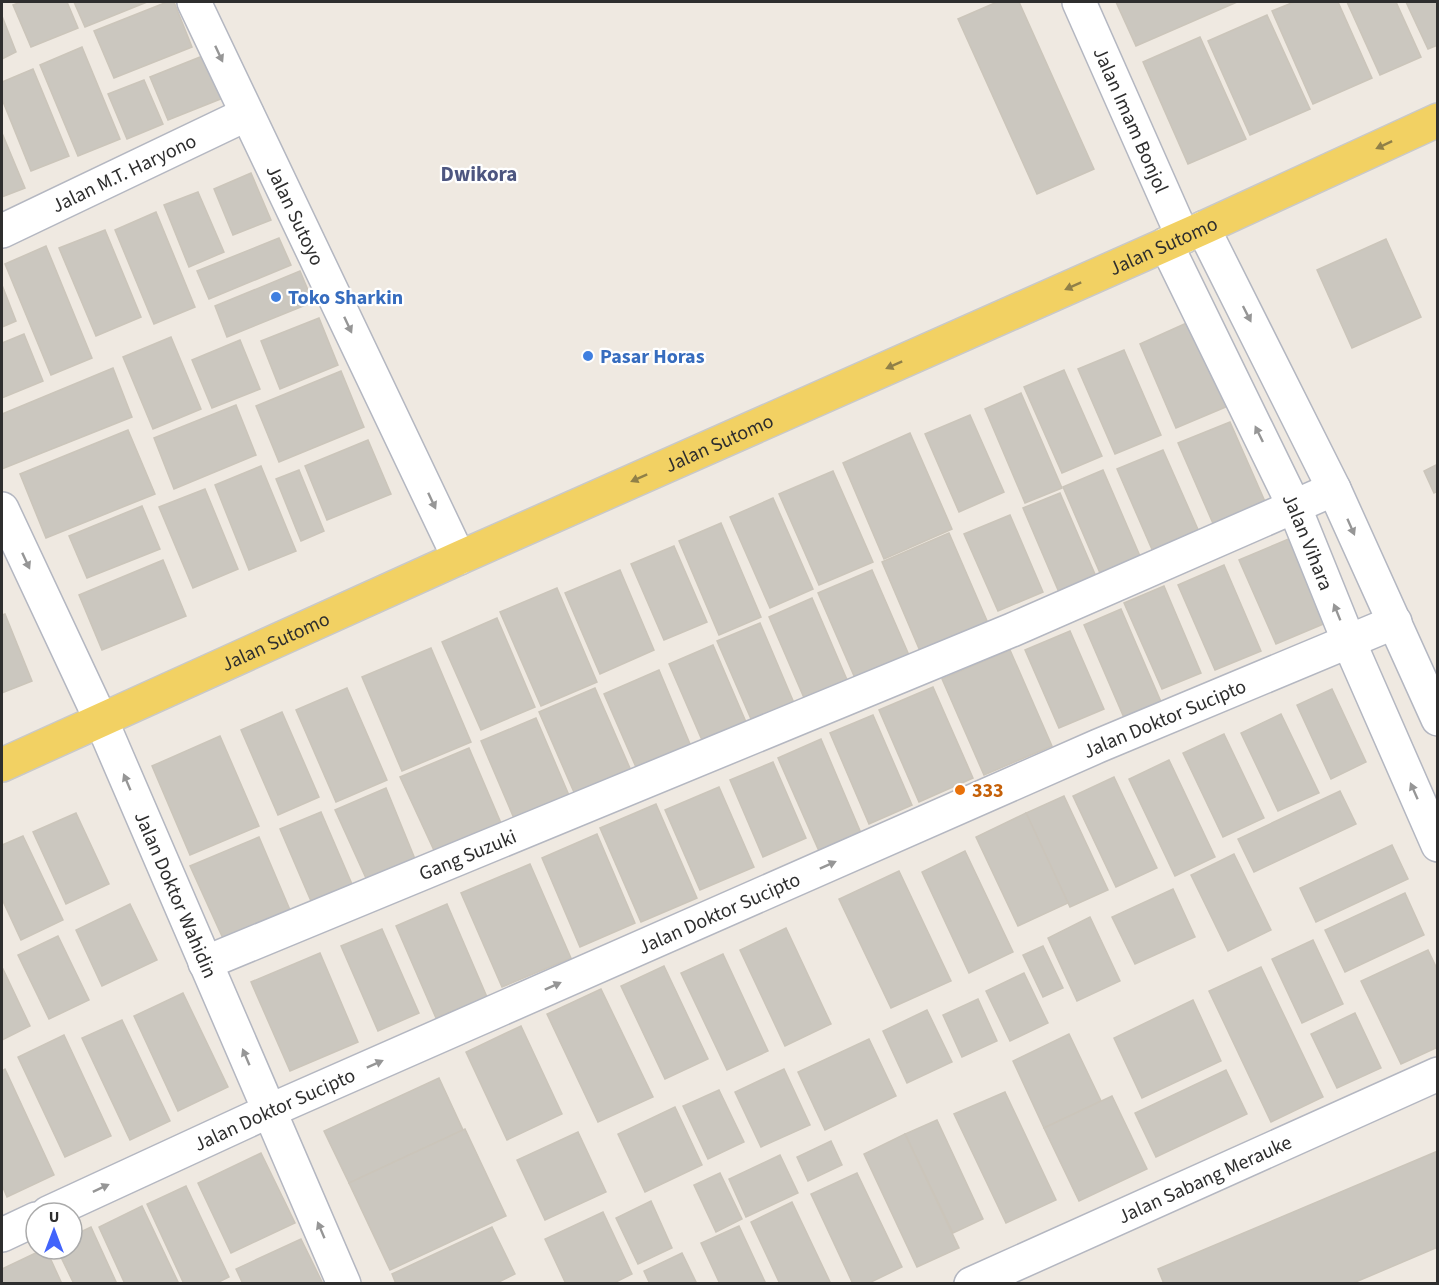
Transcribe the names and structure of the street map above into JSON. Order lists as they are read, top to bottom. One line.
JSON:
{"streets":{"main road":["Jalan Sutomo"],"street":["Jalan Imam Bonjol","Jalan M.T. Haryono","Jalan Sutoyo","Jalan Vihara","Jalan Doktor Sucipto","Gang Suzuki","Jalan Doktor Wahidin","Jalan Sabang Merauke"]},"crossings":[["Jalan Imam Bonjol","Jalan Sutomo"],["Jalan Imam Bonjol","Jalan Vihara"],["Jalan M.T. Haryono","Jalan Sutoyo"],["Jalan Sutoyo","Jalan Sutomo"],["Jalan Sutomo","Jalan Vihara"],["Jalan Sutomo","Jalan Doktor Wahidin"],["Jalan Vihara","Jalan Doktor Sucipto"],["Jalan Vihara","Gang Suzuki"],["Jalan Doktor Sucipto","Jalan Doktor Wahidin"],["Gang Suzuki","Jalan Doktor Wahidin"]],"one_way":["Jalan Sutoyo","Jalan Sutomo","Jalan Doktor Sucipto"],"districts":["Dwikora"],"places":["Toko Sharkin","Pasar Horas","333"],"north":"top"}
